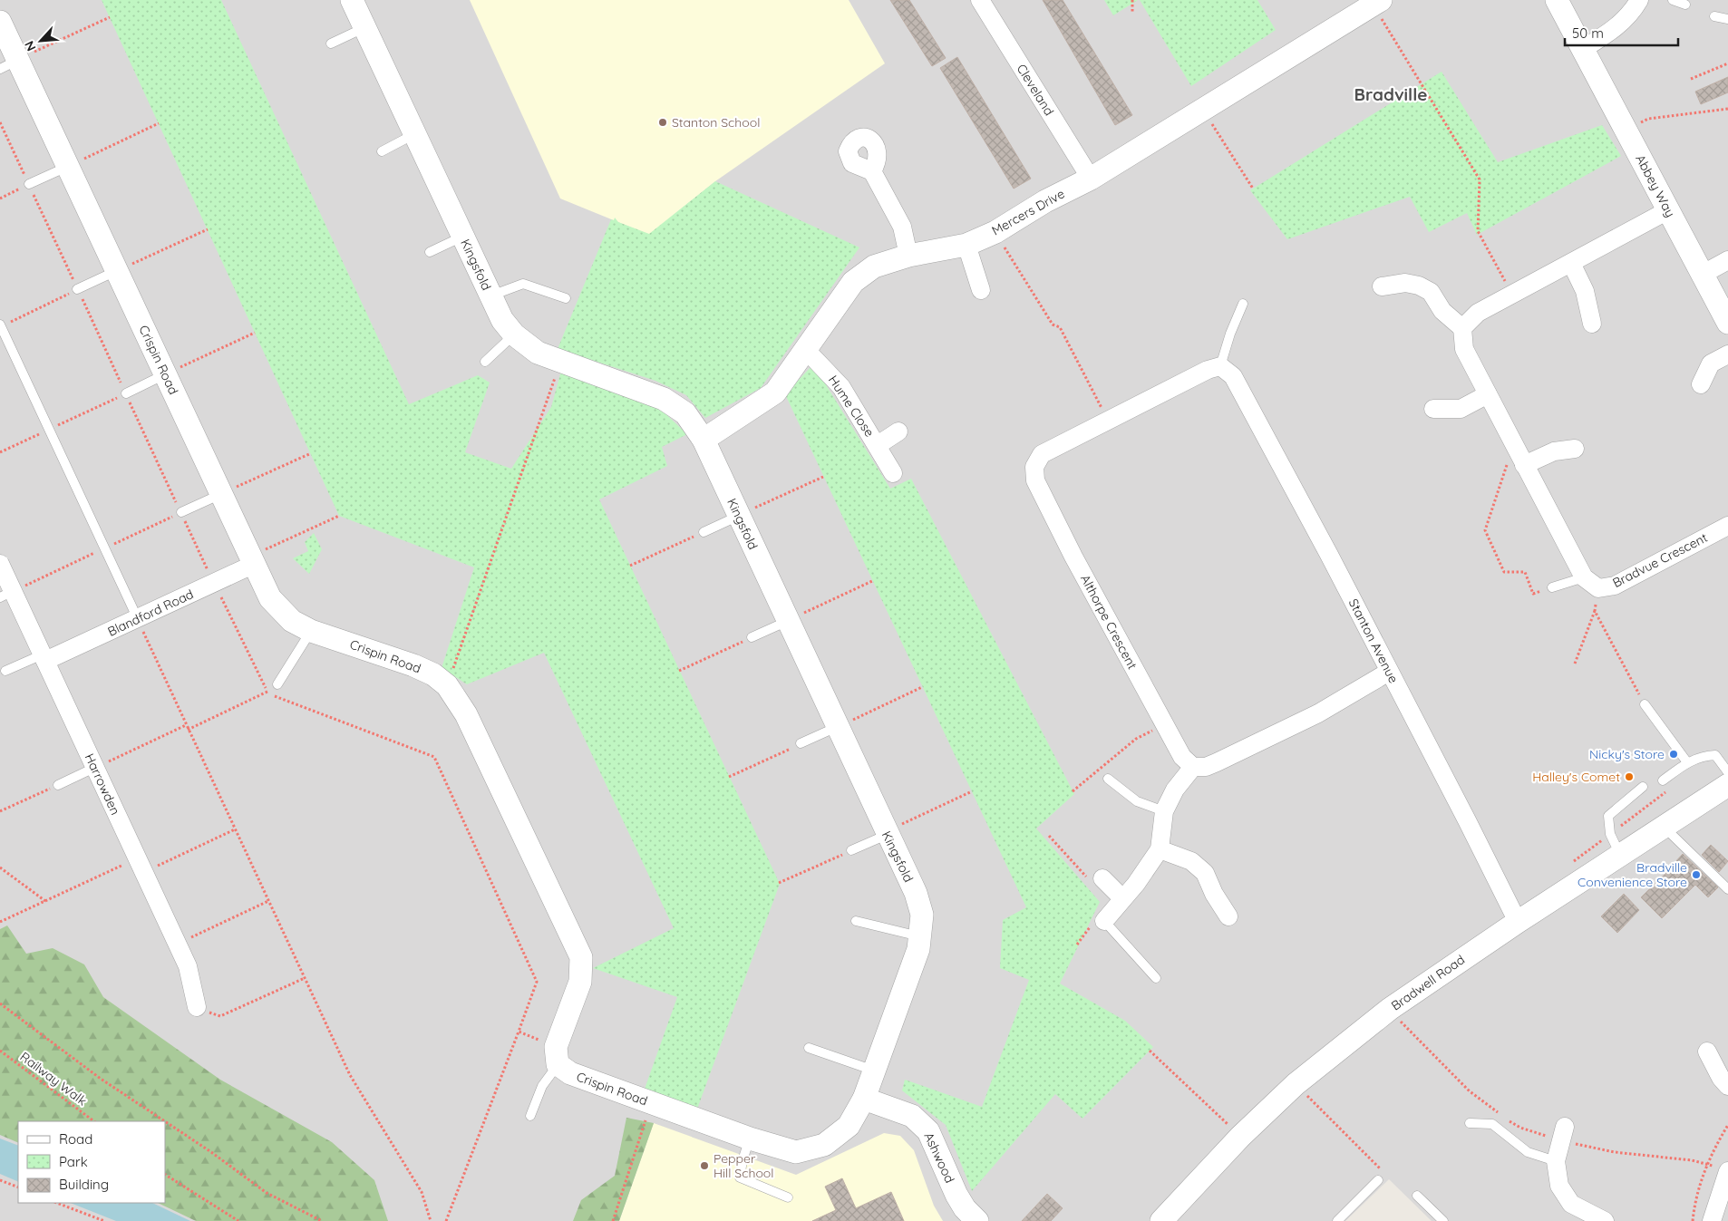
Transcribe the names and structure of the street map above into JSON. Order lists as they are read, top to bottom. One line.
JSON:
{"streets":{"street":["Cleveland","Abbey Way","Mercers Drive","Kingsfold","Crispin Road","Hume Close","Bradvue Crescent","Blandford Road","Althorpe Crescent","Stanton Avenue","Harrowden","Bradwell Road","Ashwood"],"path":["Railway Walk"]},"crossings":[["Cleveland","Mercers Drive"],["Mercers Drive","Kingsfold"],["Mercers Drive","Hume Close"],["Kingsfold","Crispin Road"],["Kingsfold","Ashwood"],["Crispin Road","Blandford Road"],["Blandford Road","Harrowden"],["Althorpe Crescent","Stanton Avenue"],["Stanton Avenue","Bradwell Road"]],"districts":["Bradville"],"places":["Stanton School","Nicky's Store","Halley's Comet","Bradville Convenience Store","Pepper Hill School"],"legend":["Road","Park","Building"],"scale_bar":"50 m","north":"bottom left"}
